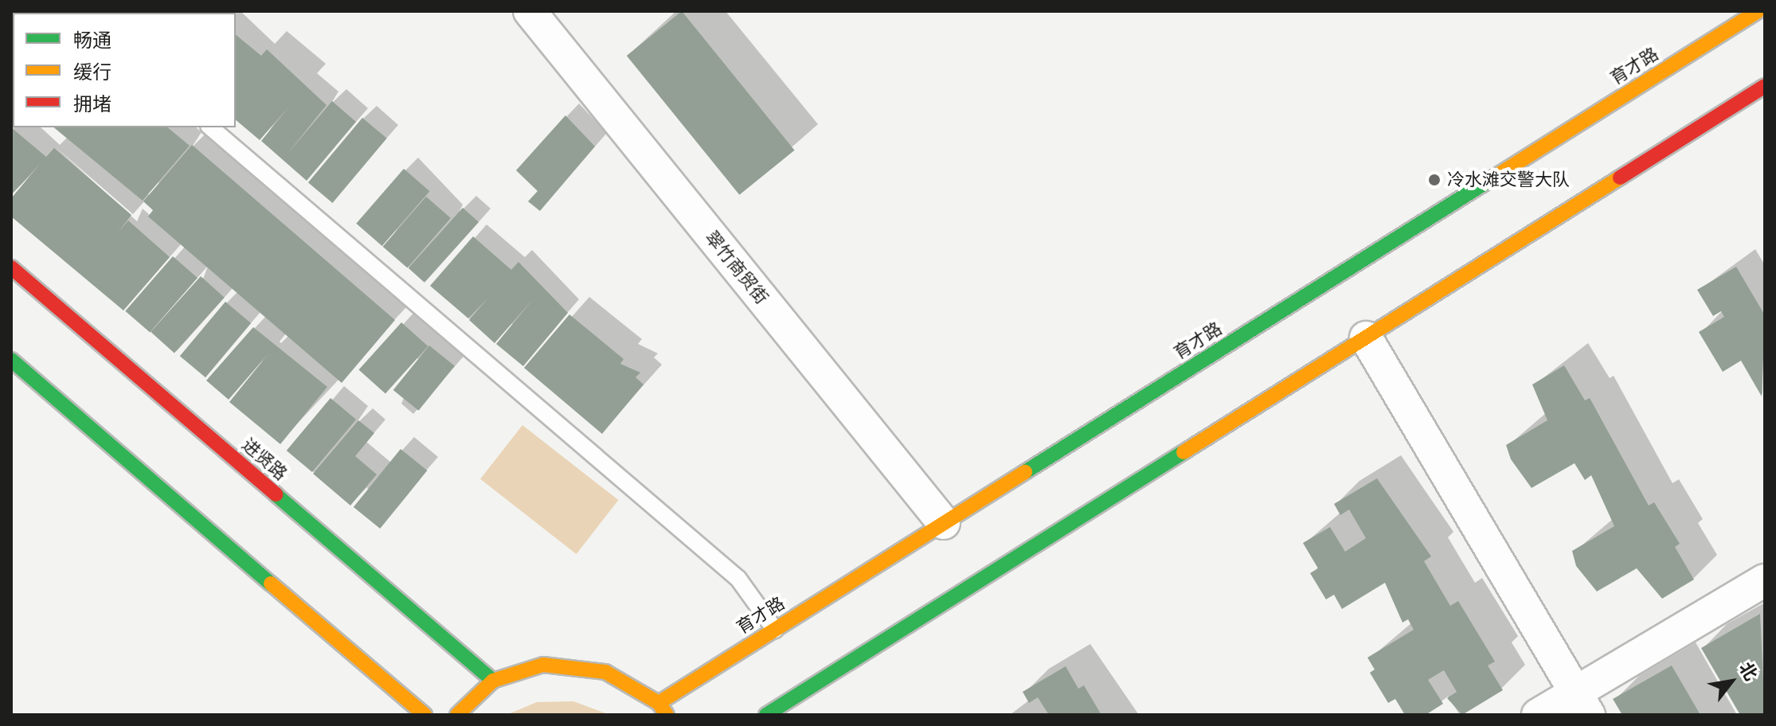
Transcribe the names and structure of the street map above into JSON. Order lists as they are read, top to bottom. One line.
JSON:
{"streets":{"main road":["育才路","进贤路"],"street":["翠竹商贸街"]},"crossings":[["育才路","翠竹商贸街"]],"places":["冷水滩交警大队"],"legend":["畅通","缓行","拥堵"],"north":"top right"}
